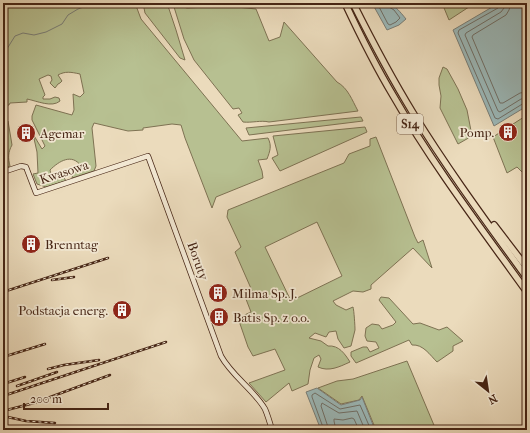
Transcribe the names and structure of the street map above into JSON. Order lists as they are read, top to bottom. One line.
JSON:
{"streets":{"highway":["S14"],"street":["Kwasowa","Boruty"]},"crossings":[["Kwasowa","Boruty"]],"places":{"building":["Pomp.","Agemar","Brenntag","Milma Sp. J.","Podstacja energ.","Batis Sp. z o.o."]},"scale_bar":"200 m","north":"bottom right"}
